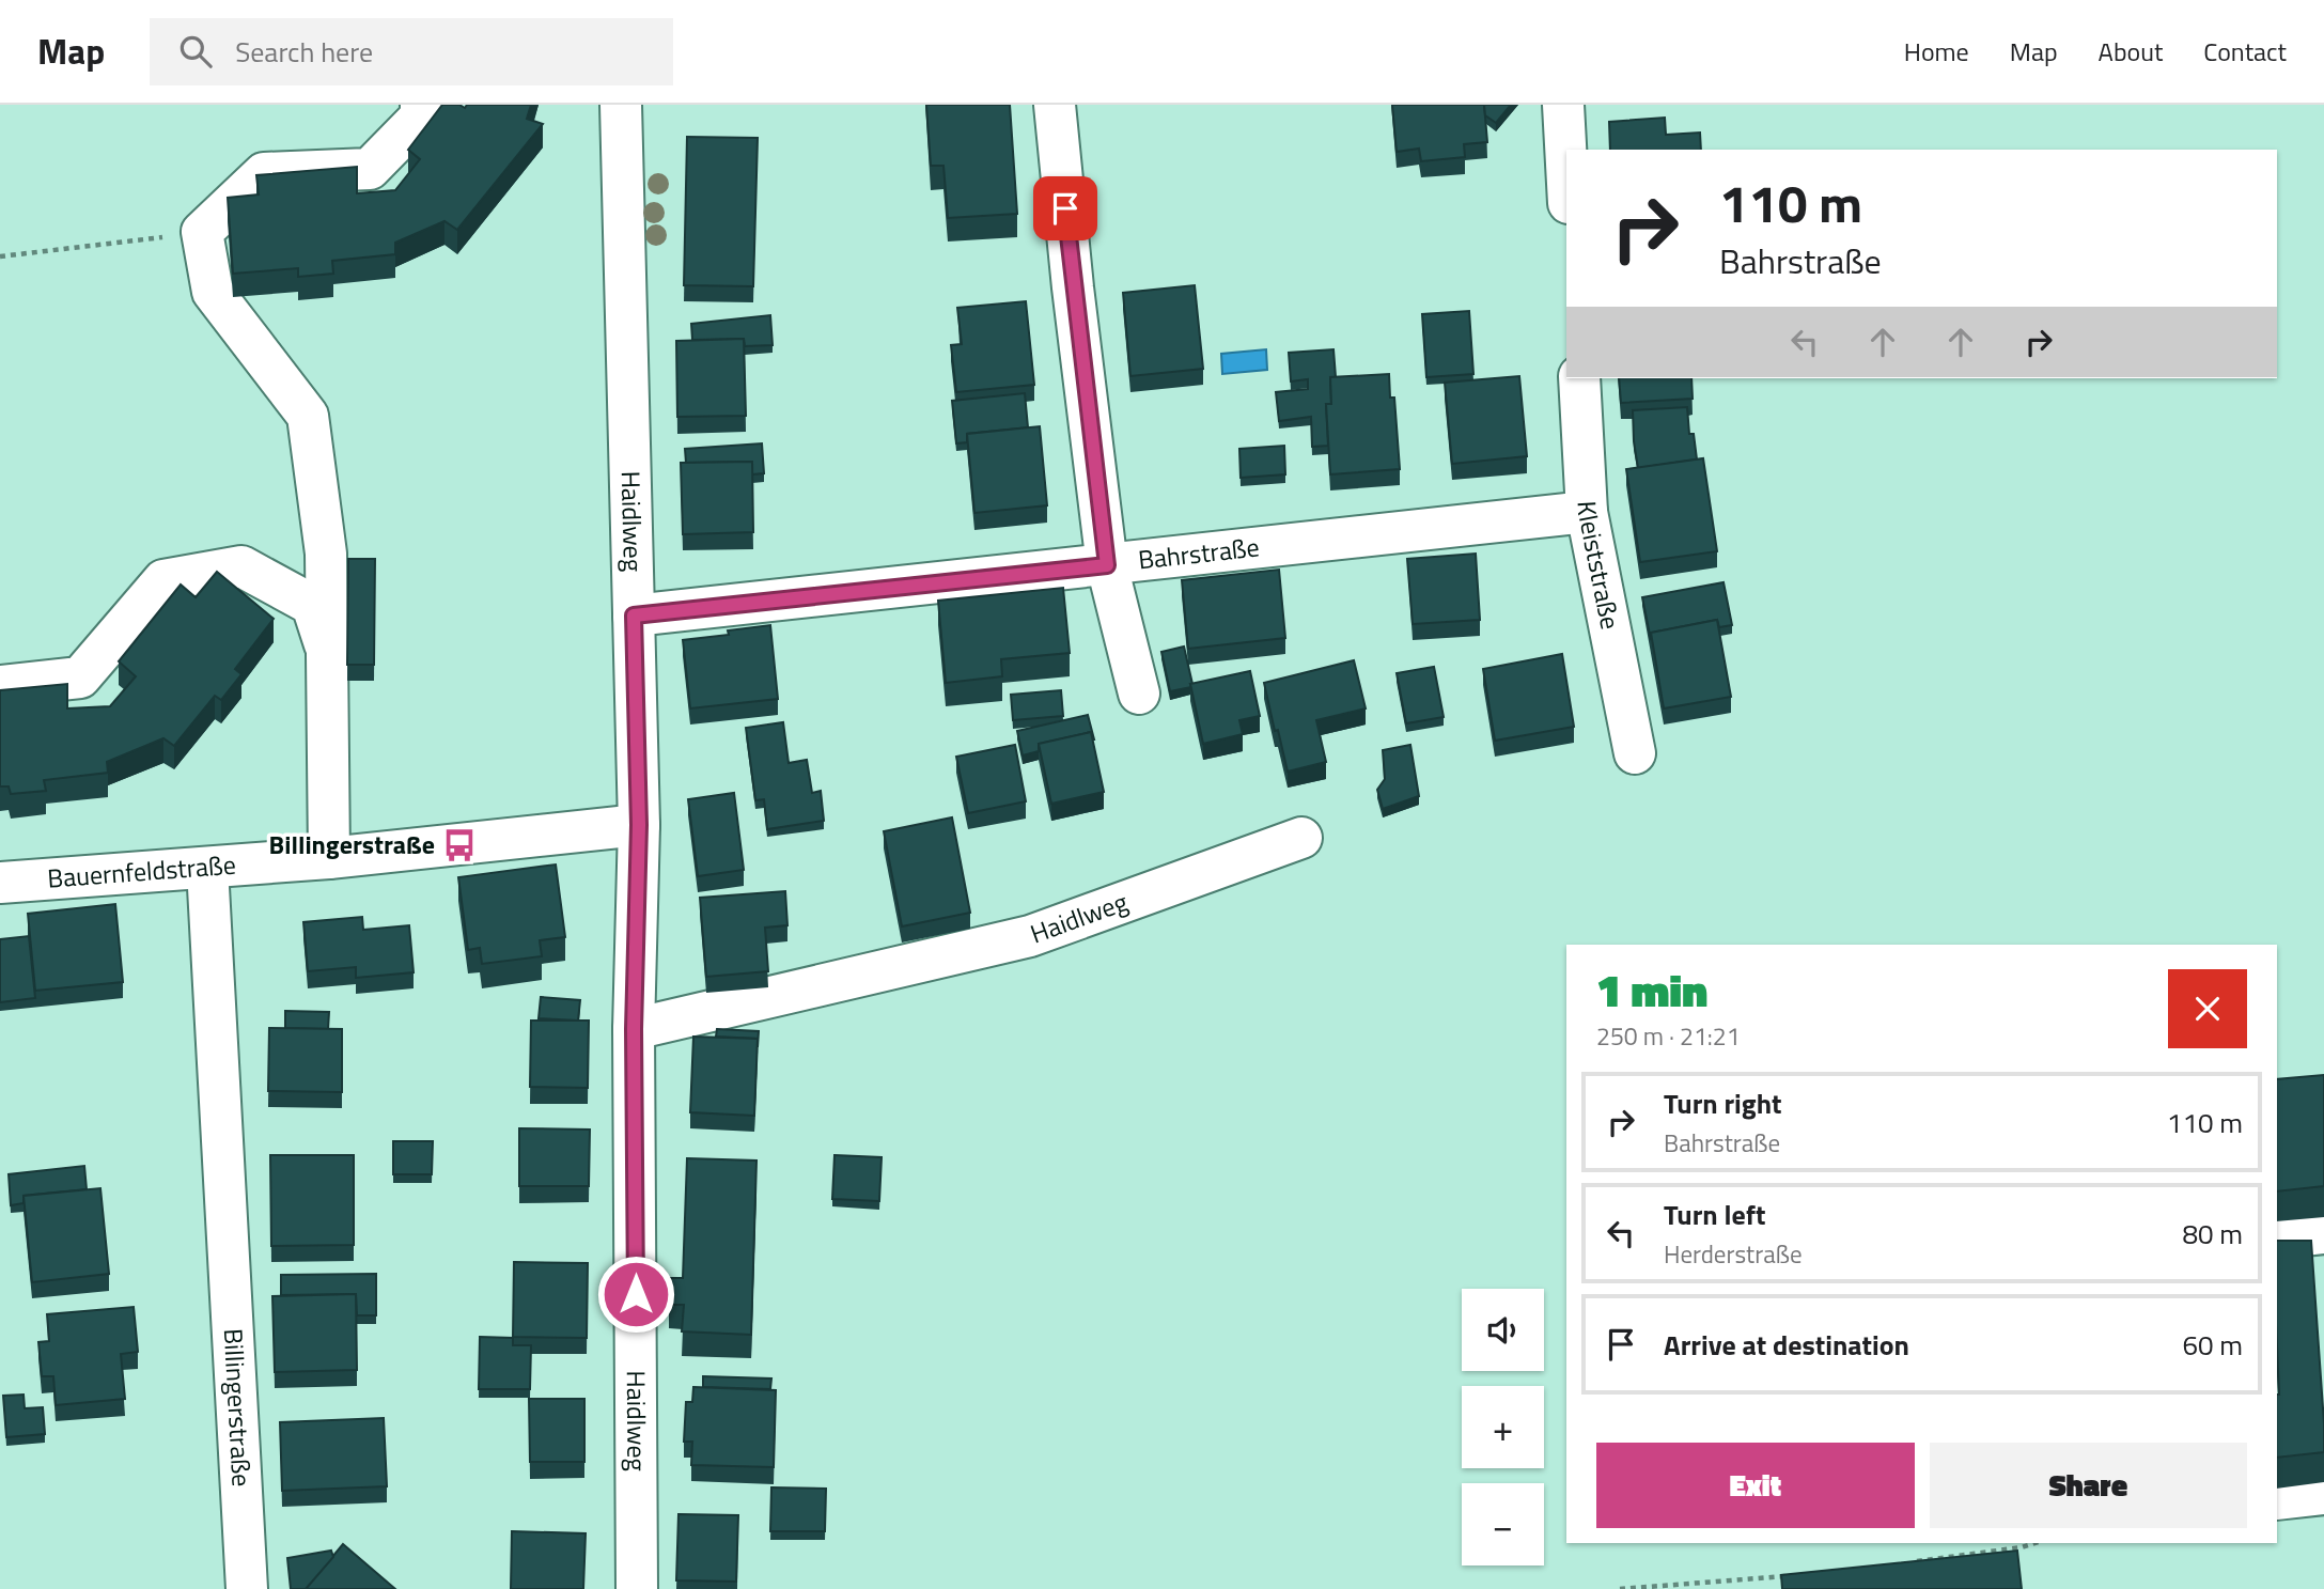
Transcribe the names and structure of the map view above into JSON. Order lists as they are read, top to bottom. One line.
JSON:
{"streets":{"street":["Haidlweg","Bahrstraße","Kleiststraße","Bauernfeldstraße","Billingerstraße"]},"crossings":[["Haidlweg","Bahrstraße"],["Haidlweg","Bauernfeldstraße"],["Bahrstraße","Kleiststraße"],["Bauernfeldstraße","Billingerstraße"]],"places":{"bus stop":["Billingerstraße"]},"page":{"header":"Map","search":"Search here","nav":["Home","Map","About","Contact"],"turn":["110 m","Bahrstraße"],"heading":["1 min","250 m · 21:21"],"list":[{"name":"Turn right","note":"Bahrstraße","value":"110 m"},{"name":"Turn left","note":"Herderstraße","value":"80 m"},{"name":"Arrive at destination","value":"60 m"}],"map_buttons":["+","−"],"buttons":["Exit","Share"]}}
